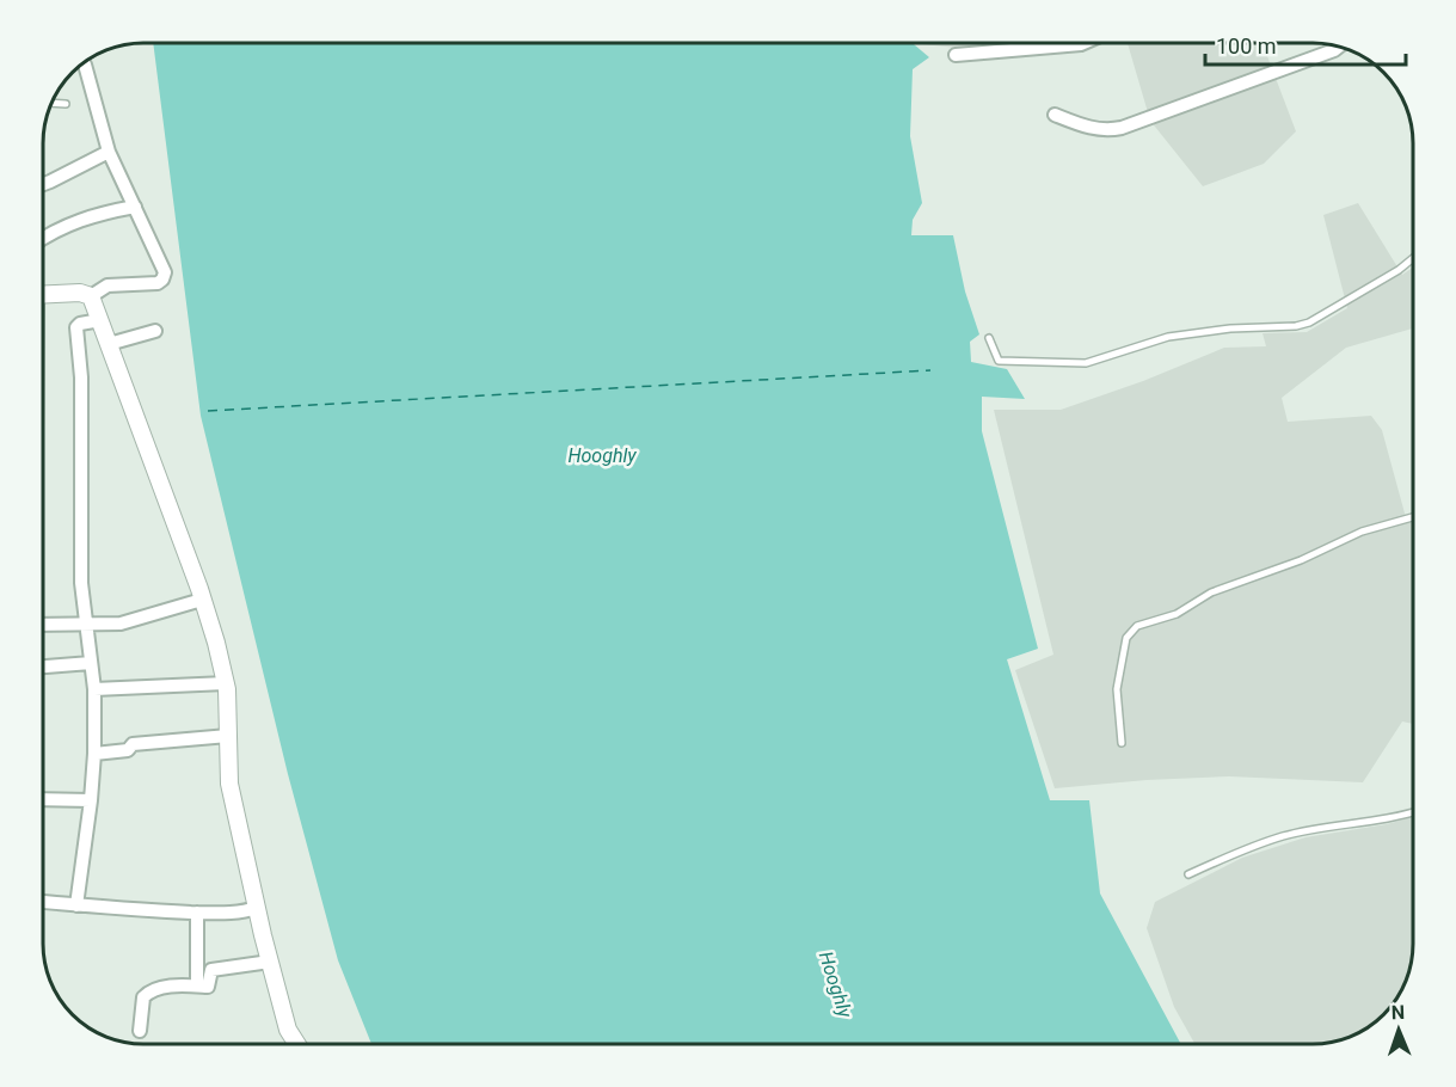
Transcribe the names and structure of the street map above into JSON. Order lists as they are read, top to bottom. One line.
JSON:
{"water":["Hooghly"],"scale_bar":"100 m","north":"top"}
